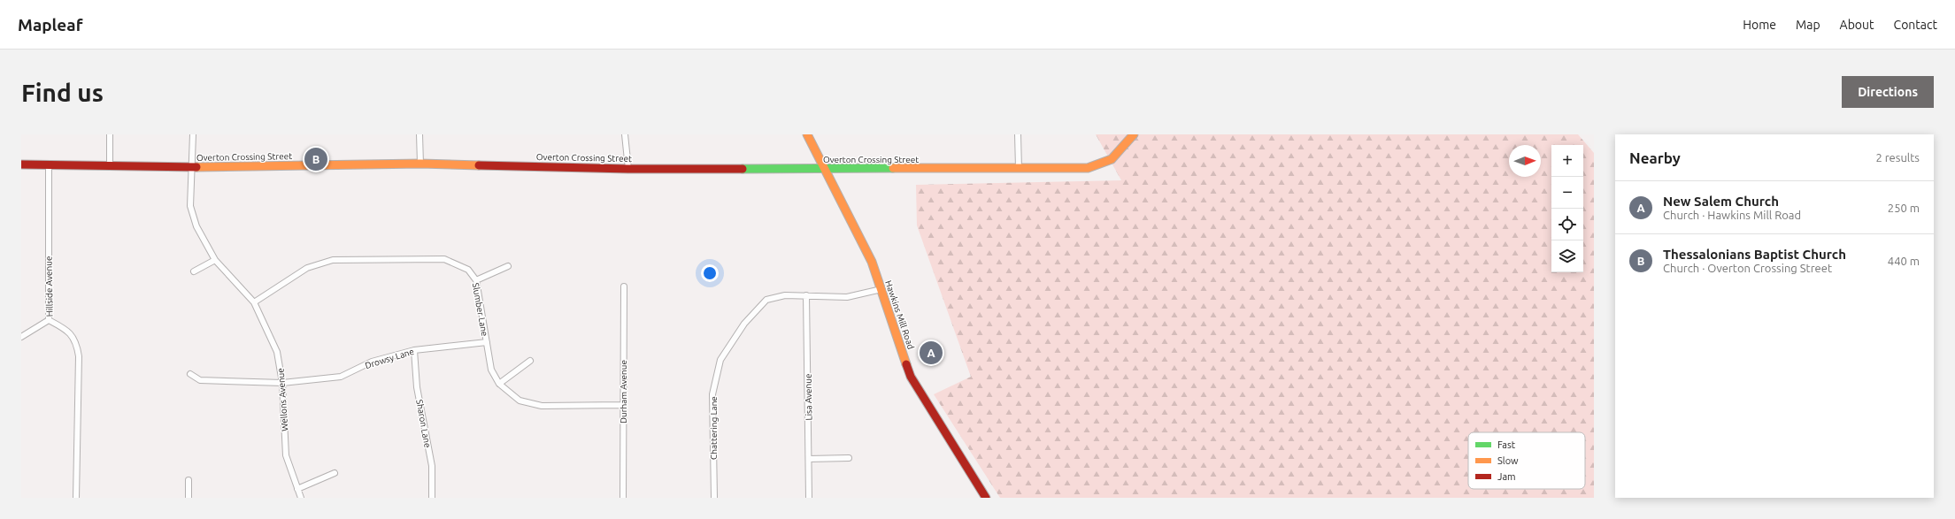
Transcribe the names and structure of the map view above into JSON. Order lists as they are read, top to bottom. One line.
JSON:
{"streets":{"street":["Overton Crossing Street","Hillside Avenue","Slumber Lane","Hawkins Mill Road","Drowsy Lane","Durham Avenue","Lisa Avenue","Wellons Avenue","Sharon Lane","Chattering Lane"]},"crossings":[["Overton Crossing Street","Hillside Avenue"],["Overton Crossing Street","Hawkins Mill Road"],["Overton Crossing Street","Wellons Avenue"],["Slumber Lane","Drowsy Lane"],["Slumber Lane","Durham Avenue"],["Slumber Lane","Wellons Avenue"],["Hawkins Mill Road","Chattering Lane"],["Drowsy Lane","Wellons Avenue"],["Drowsy Lane","Sharon Lane"],["Lisa Avenue","Chattering Lane"]],"legend":["Fast","Slow","Jam"],"north":"right","page":{"header":"Mapleaf","nav":["Home","Map","About","Contact"],"buttons":"Directions","title":"Find us","heading":["Nearby","2 results"],"map_buttons":["+","−"],"pins":["B","A"],"list":[{"mark":"A","name":"New Salem Church","note":"Church · Hawkins Mill Road","value":"250 m"},{"mark":"B","name":"Thessalonians Baptist Church","note":"Church · Overton Crossing Street","value":"440 m"}]}}
